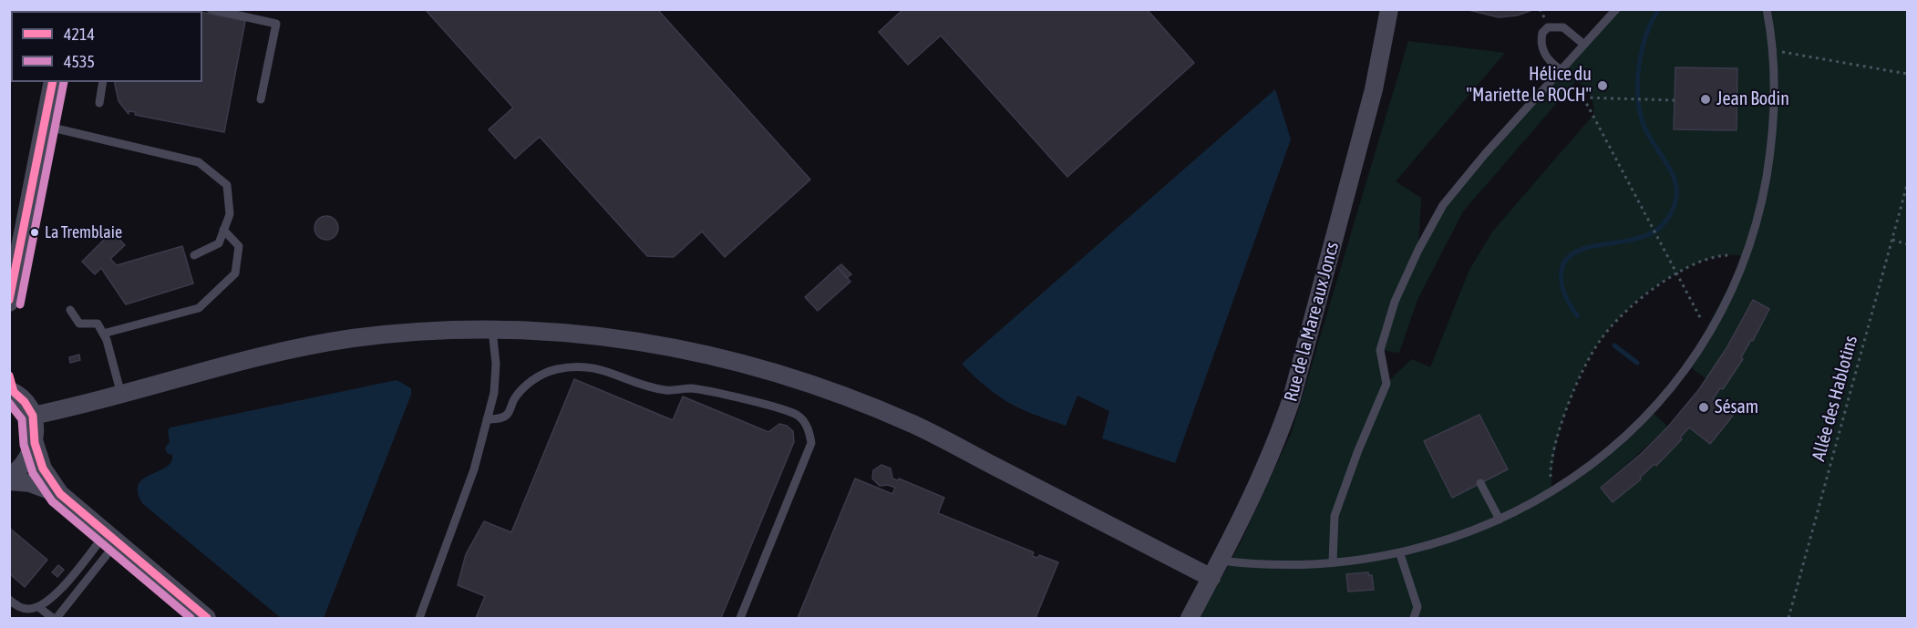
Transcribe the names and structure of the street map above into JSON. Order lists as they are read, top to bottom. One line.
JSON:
{"streets":{"street":["Rue de la Mare aux Joncs"],"path":["Allée des Hablotins"]},"places":["Hélice du \"Mariette le ROCH\"","Jean Bodin","La Tremblaie","Sésam"],"lines":["transit line 4214","transit line 4535"],"legend":["4214","4535"]}
